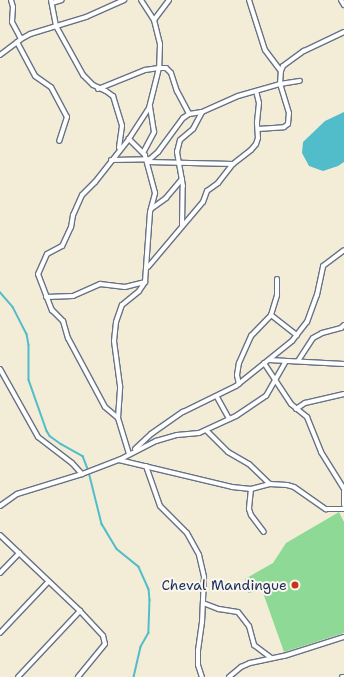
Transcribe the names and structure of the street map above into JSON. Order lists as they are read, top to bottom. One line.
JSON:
{"places":["Cheval Mandingue"]}
